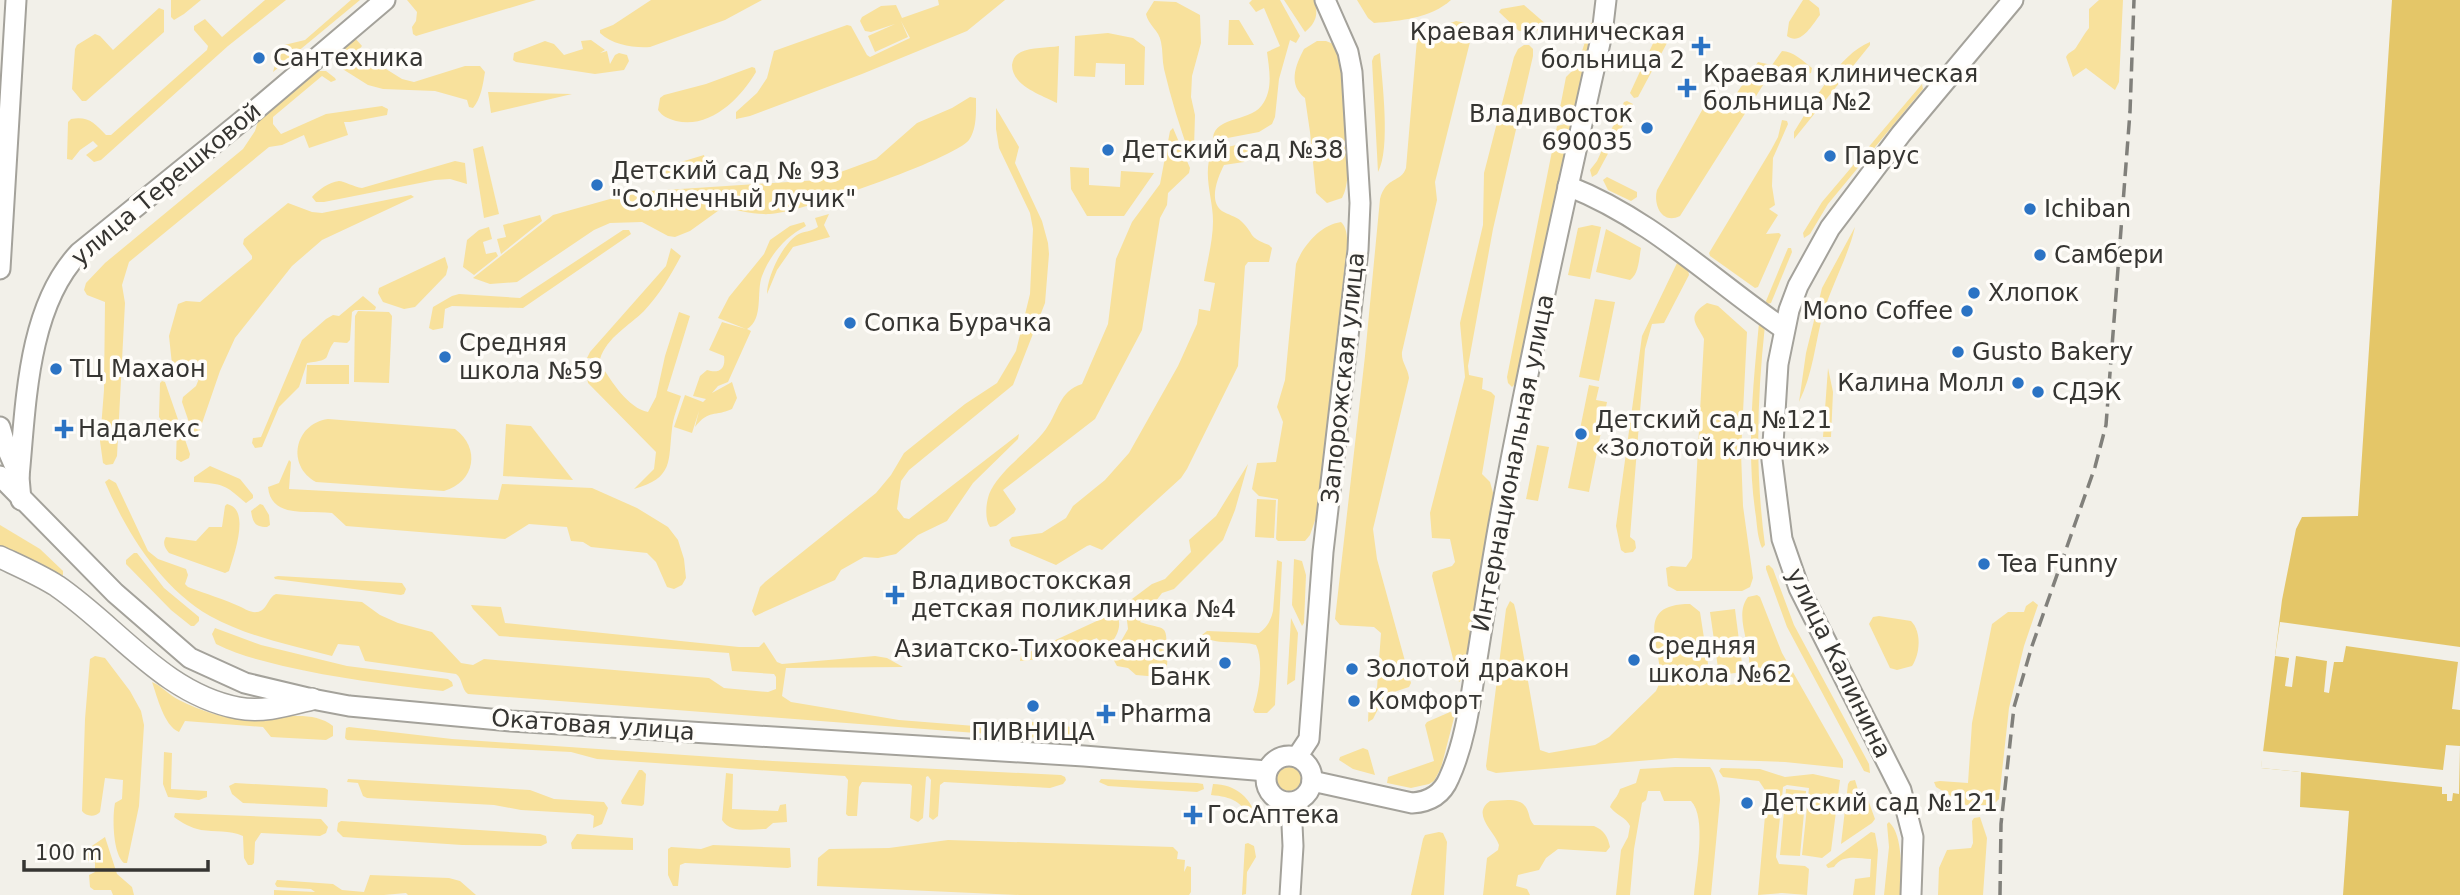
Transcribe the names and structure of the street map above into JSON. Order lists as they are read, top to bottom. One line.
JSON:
{"streets":{"main road":["улица Терешковой","Запорожская улица","Интернациональная улица","улица Калинина","Окатовая улица"]},"crossings":[["улица Терешковой","Окатовая улица"],["Запорожская улица","Интернациональная улица"],["Запорожская улица","Окатовая улица"],["Интернациональная улица","Окатовая улица"]],"places":{"health":["Краевая клиническая больница 2","Краевая клиническая больница №2","Надалекс","Владивостокская детская поликлиника №4","Pharma","ГосАптека"],"other":["Сантехника","Владивосток 690035","Детский сад №38","Парус","Детский сад № 93 \"Солнечный лучик\"","Ichiban","Самбери","Хлопок","Mono Coffee","Сопка Бурачка","Gusto Bakery","Средняя школа №59","ТЦ Махаон","Калина Молл","СДЭК","Детский сад №121 «Золотой ключик»","Tea Funny","Средняя школа №62","Азиатско-Тихоокеанский Банк","Золотой дракон","Комфорт","ПИВНИЦА","Детский сад №121"]},"scale_bar":"100 m"}
